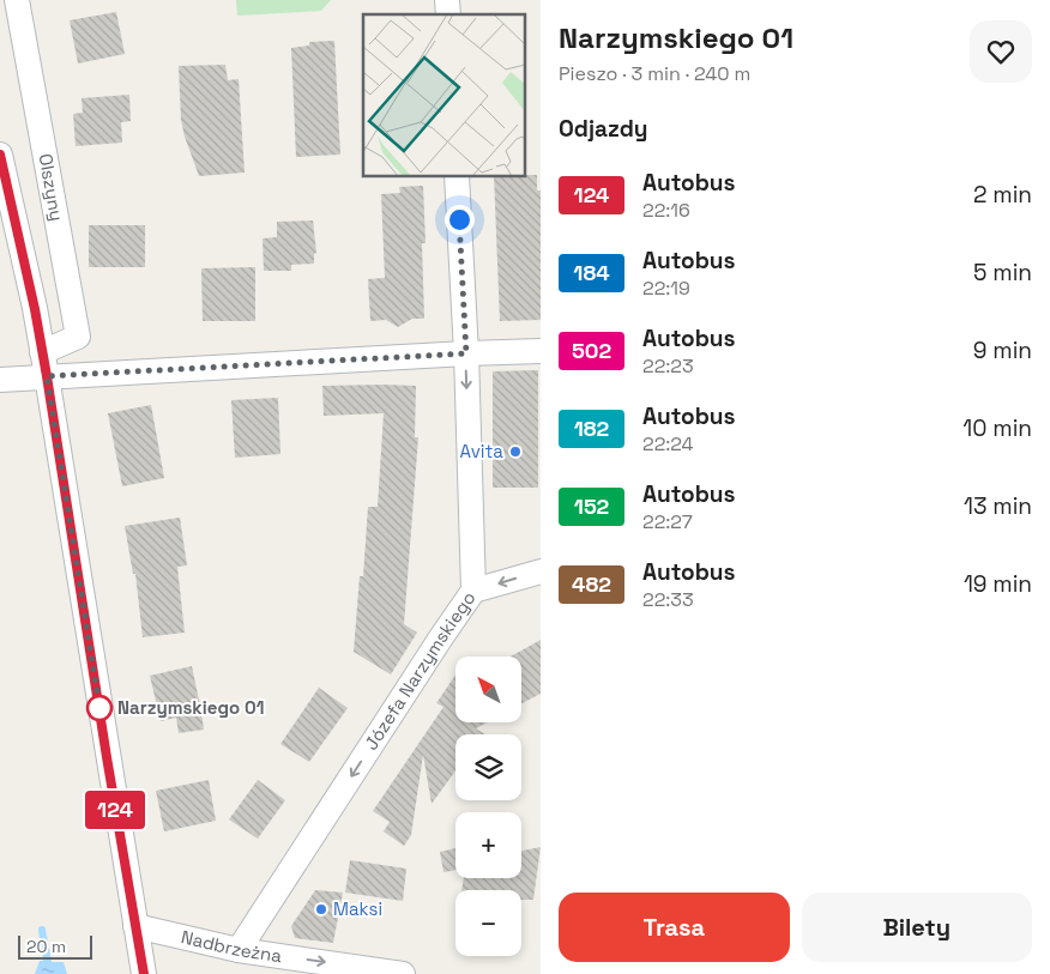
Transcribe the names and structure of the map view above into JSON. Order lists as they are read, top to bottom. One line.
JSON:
{"streets":{"street":["Olszyny","Józefa Narzymskiego","Nadbrzeżna"]},"crossings":[["Józefa Narzymskiego","Nadbrzeżna"]],"one_way":["Józefa Narzymskiego","Nadbrzeżna"],"places":["Avita","Narzymskiego 01","Maksi"],"lines":["bus line 124"],"scale_bar":"20 m","north":"top left","page":{"on_map":"124","heading":[["Narzymskiego 01","Pieszo · 3 min · 240 m"],"Odjazdy"],"list":[{"mark":"124","name":"Autobus","note":"22:16","value":"2 min"},{"mark":"184","name":"Autobus","note":"22:19","value":"5 min"},{"mark":"502","name":"Autobus","note":"22:23","value":"9 min"},{"mark":"182","name":"Autobus","note":"22:24","value":"10 min"},{"mark":"152","name":"Autobus","note":"22:27","value":"13 min"},{"mark":"482","name":"Autobus","note":"22:33","value":"19 min"}],"map_buttons":["+","−"],"buttons":["Trasa","Bilety"],"scale":"20 m"}}
